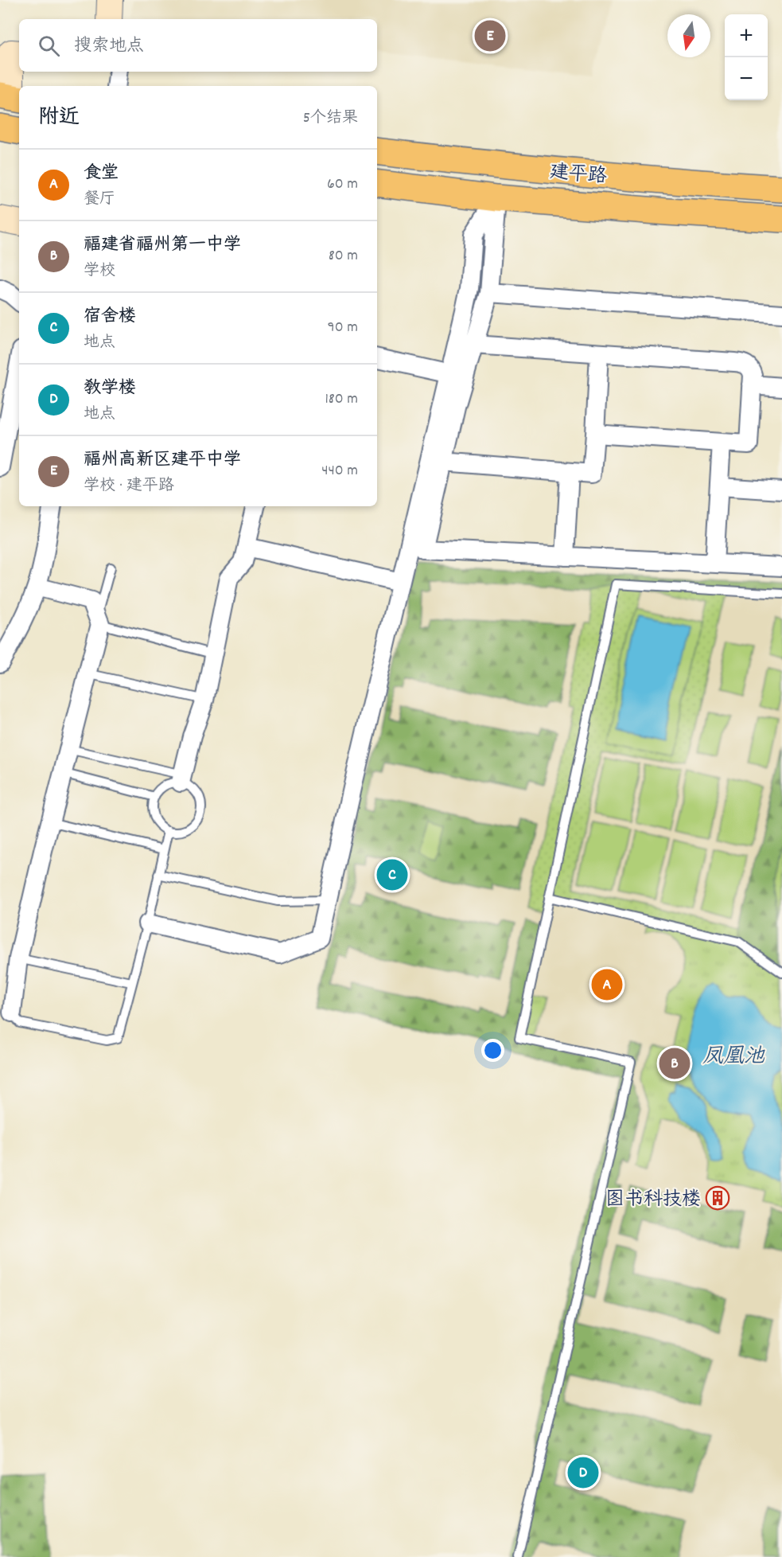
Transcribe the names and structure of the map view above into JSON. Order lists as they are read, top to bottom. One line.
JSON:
{"streets":{"highway":["建平路"]},"water":["凤凰池"],"places":{"building":["图书科技楼"]},"north":"bottom","page":{"map_buttons":["+","−"],"pins":["E","C","A","B","D"],"search":"搜索地点","heading":["附近","5个结果"],"list":[{"mark":"A","name":"食堂","note":"餐厅","value":"60 m"},{"mark":"B","name":"福建省福州第一中学","note":"学校","value":"80 m"},{"mark":"C","name":"宿舍楼","note":"地点","value":"90 m"},{"mark":"D","name":"教学楼","note":"地点","value":"180 m"},{"mark":"E","name":"福州高新区建平中学","note":"学校 · 建平路","value":"440 m"}]}}
